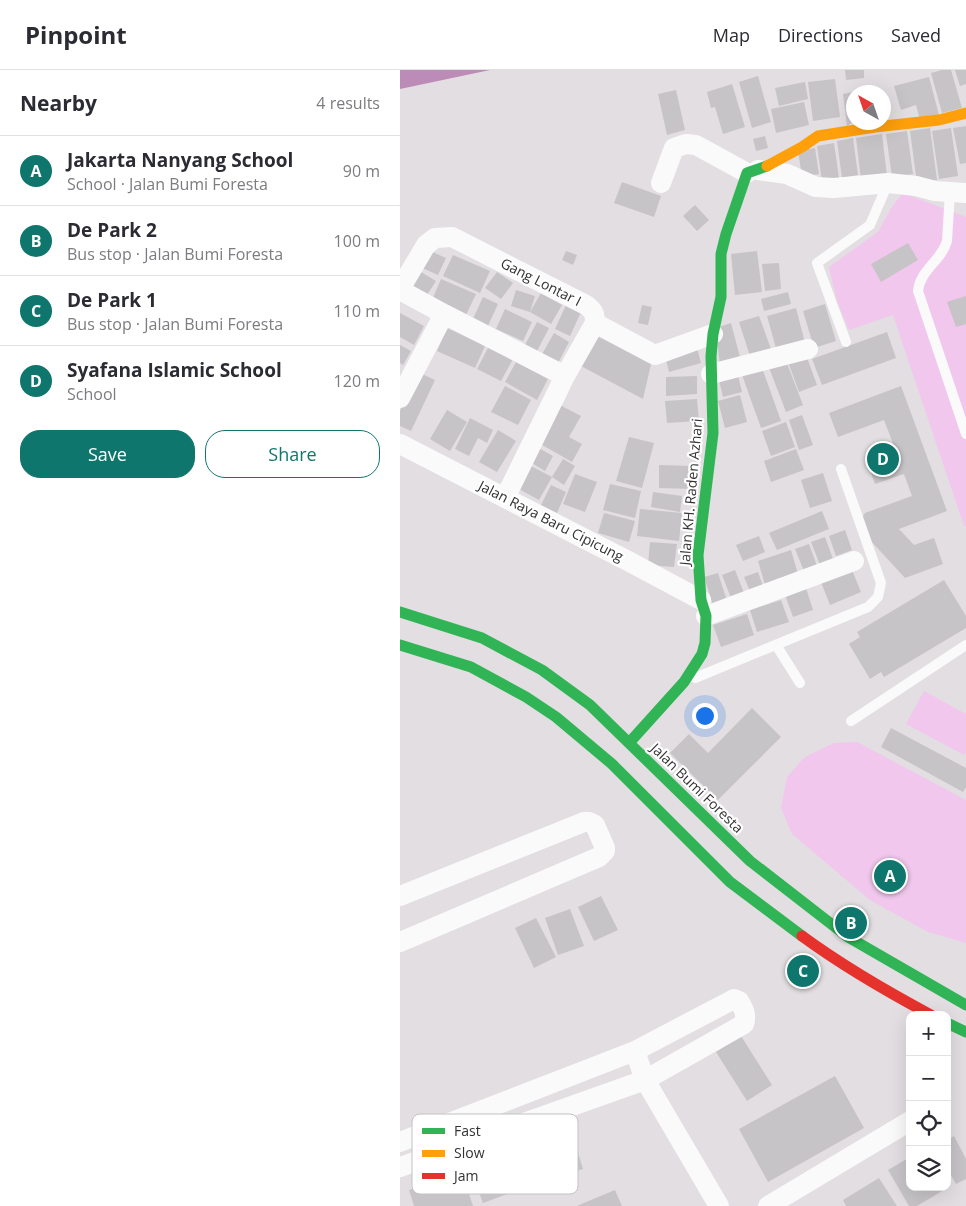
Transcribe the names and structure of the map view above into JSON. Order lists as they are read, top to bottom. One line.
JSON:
{"streets":{"main road":["Jalan KH. Raden Azhari","Jalan Bumi Foresta"],"street":["Gang Lontar I","Jalan Raya Baru Cipicung"]},"crossings":[["Jalan KH. Raden Azhari","Jalan Raya Baru Cipicung"],["Jalan KH. Raden Azhari","Jalan Bumi Foresta"]],"legend":["Fast","Slow","Jam"],"north":"top left","page":{"header":"Pinpoint","nav":["Map","Directions","Saved"],"heading":["Nearby","4 results"],"list":[{"mark":"A","name":"Jakarta Nanyang School","note":"School · Jalan Bumi Foresta","value":"90 m"},{"mark":"B","name":"De Park 2","note":"Bus stop · Jalan Bumi Foresta","value":"100 m"},{"mark":"C","name":"De Park 1","note":"Bus stop · Jalan Bumi Foresta","value":"110 m"},{"mark":"D","name":"Syafana Islamic School","note":"School","value":"120 m"}],"buttons":["Save","Share"],"pins":["D","A","B","C"],"map_buttons":["+","−"]}}
